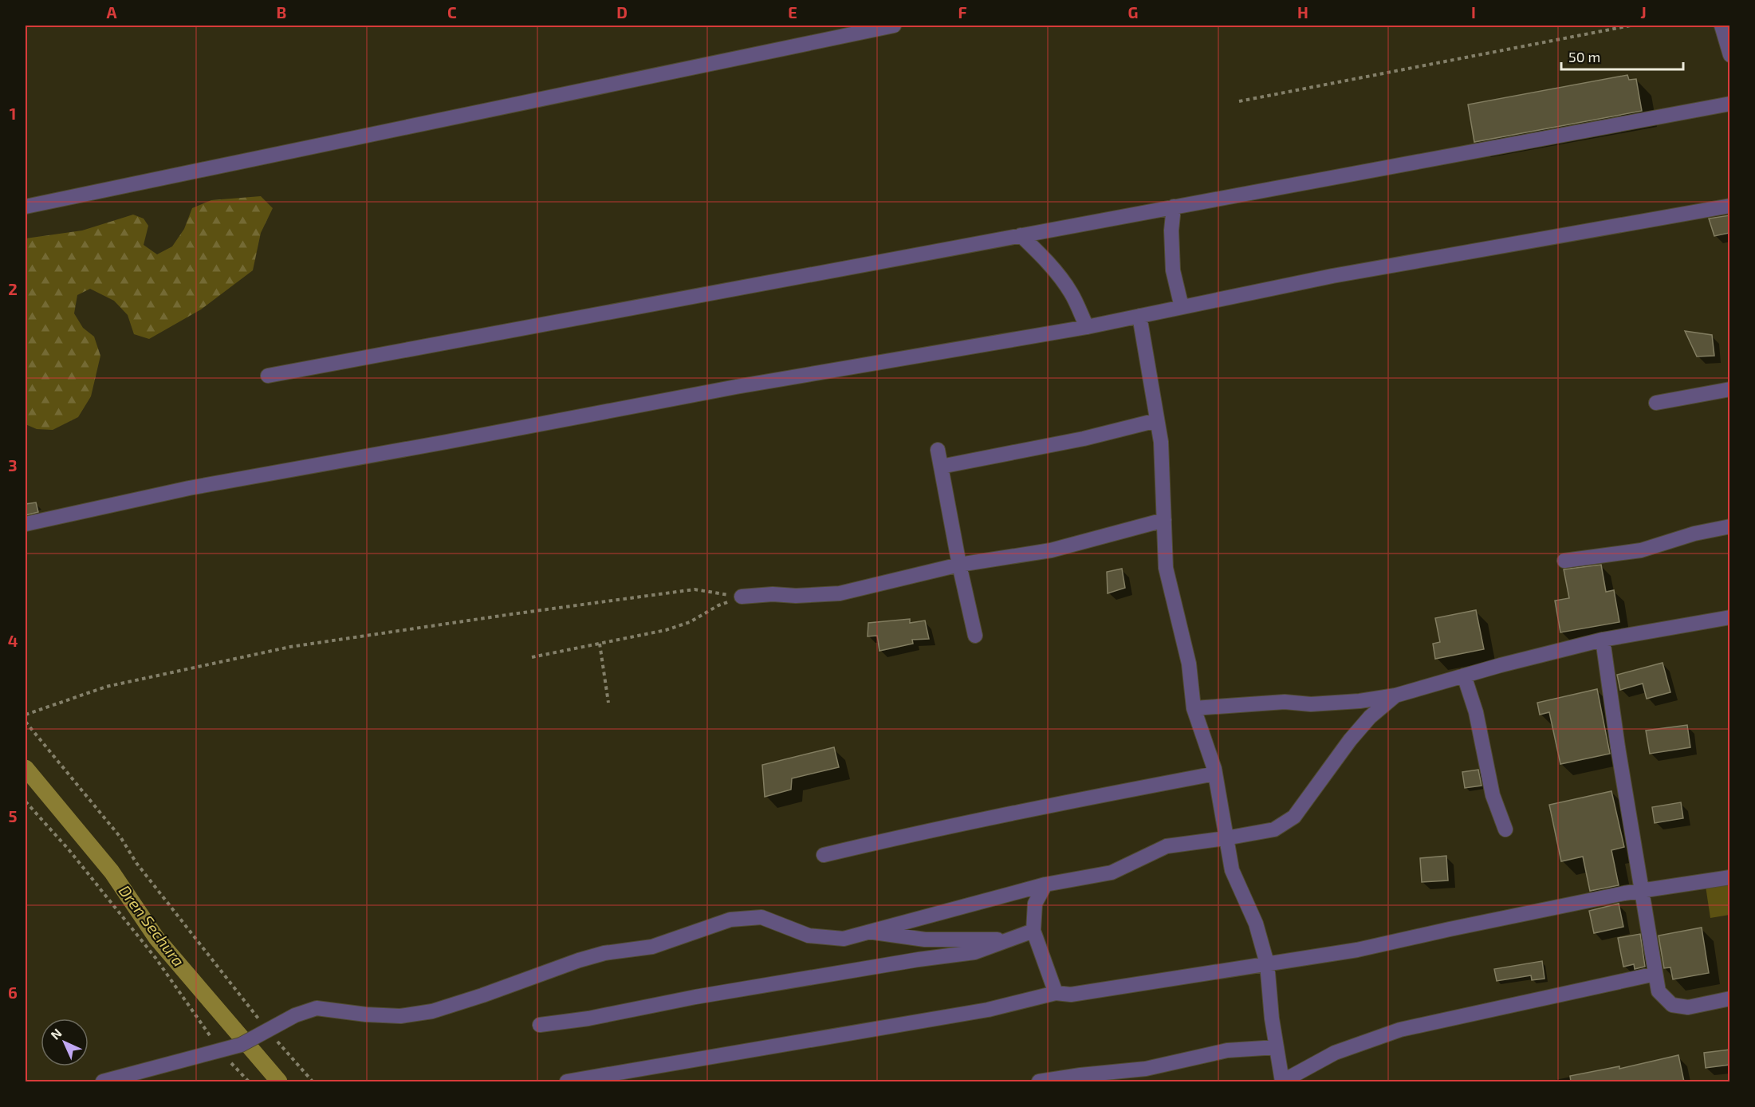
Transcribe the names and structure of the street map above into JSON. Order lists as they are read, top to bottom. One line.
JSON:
{"water":["Dren Sechura"],"scale_bar":"50 m","north":"top left","grid":{"columns":["A","B","C","D","E","F","G","H","I","J"],"rows":["1","2","3","4","5","6"]}}
